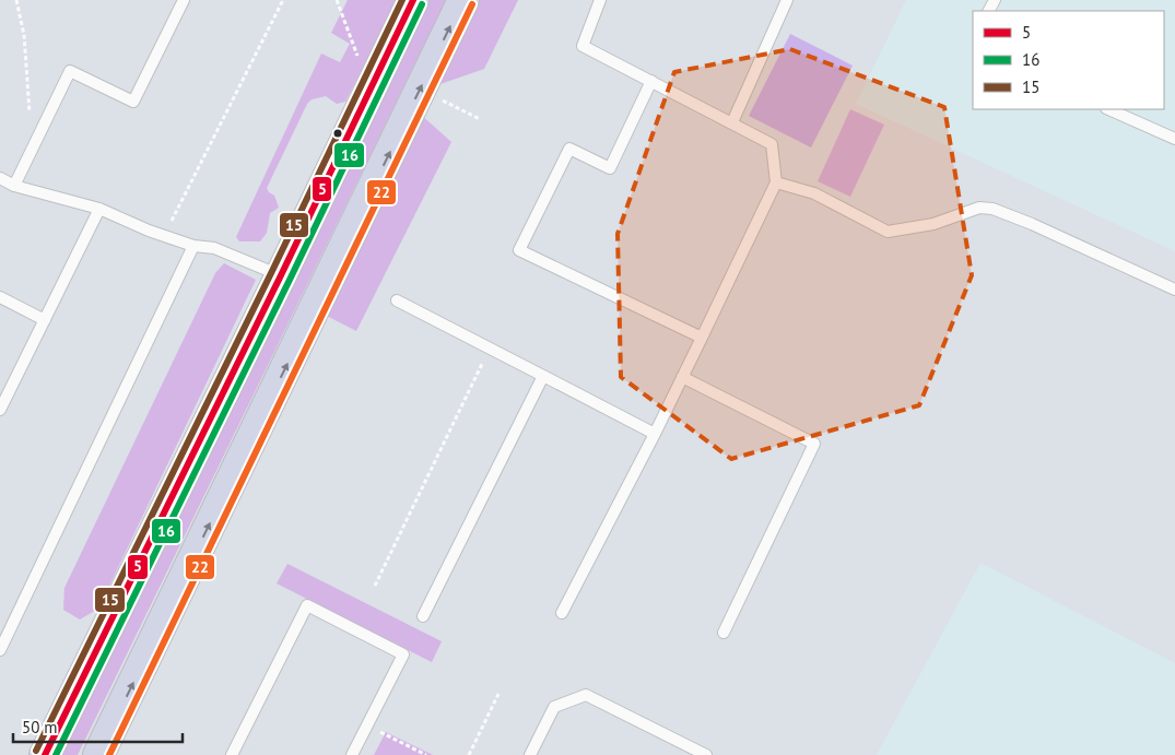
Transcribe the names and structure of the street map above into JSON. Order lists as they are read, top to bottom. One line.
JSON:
{"lines":["transit line 5","transit line 15","transit line 16","transit line 22"],"legend":["5","16","15"],"scale_bar":"50 m"}
